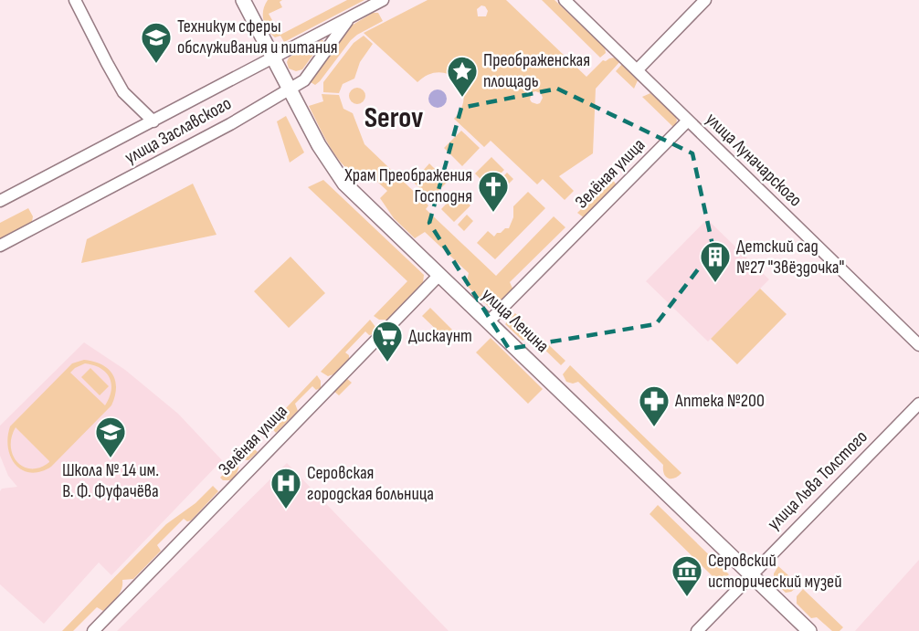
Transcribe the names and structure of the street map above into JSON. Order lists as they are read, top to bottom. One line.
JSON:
{"streets":{"main road":["улица Ленина"],"street":["улица Заславского","улица Луначарского","Зелёная улица","улица Льва Толстого"]},"crossings":[["улица Заславского","улица Ленина"],["улица Луначарского","Зелёная улица"],["Зелёная улица","улица Ленина"],["улица Ленина","улица Льва Толстого"]],"districts":["Serov"],"places":{"school or university":["Техникум сферы обслуживания и питания","Школа № 14 им. В. Ф. Фуфачёва"],"place":["Преображенская площадь"],"church":["Храм Преображения Господня"],"building":["Детский сад №27 \"Звёздочка\""],"supermarket":["Дискаунт"],"pharmacy":["Аптека №200"],"hospital":["Серовская городская больница"],"museum":["Серовский исторический музей"]}}
